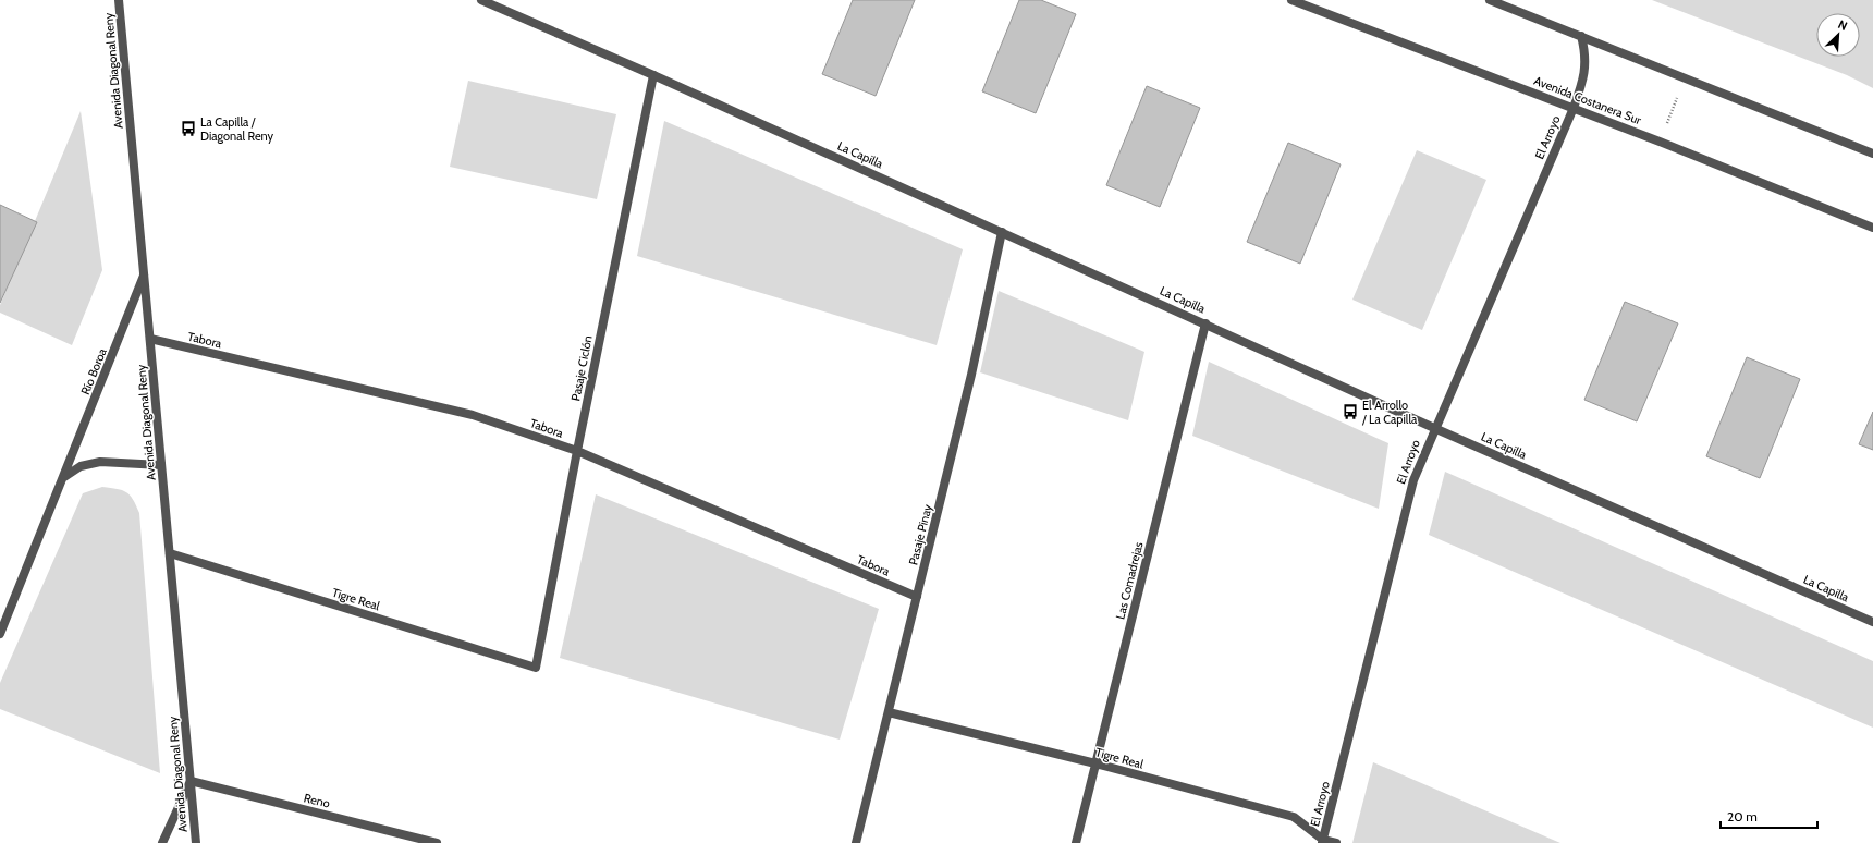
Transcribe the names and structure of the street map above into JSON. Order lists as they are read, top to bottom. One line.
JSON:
{"streets":{"street":["Avenida Diagonal Reny","Avenida Costanera Sur","El Arroyo","La Capilla","Tabora","Pasaje Ciclón","Río Boroa","Pasaje Pinay","Las Comadrejas","Tigre Real","Reno"]},"crossings":[["Avenida Diagonal Reny","Tabora"],["Avenida Diagonal Reny","Río Boroa"],["Avenida Diagonal Reny","Tigre Real"],["Avenida Diagonal Reny","Reno"],["Avenida Costanera Sur","El Arroyo"],["El Arroyo","La Capilla"],["El Arroyo","Tigre Real"],["La Capilla","Pasaje Ciclón"],["La Capilla","Pasaje Pinay"],["La Capilla","Las Comadrejas"],["Tabora","Pasaje Ciclón"],["Tabora","Pasaje Pinay"],["Pasaje Ciclón","Tigre Real"],["Pasaje Pinay","Tigre Real"],["Las Comadrejas","Tigre Real"]],"places":{"bus stop":["La Capilla / Diagonal Reny","El Arrollo / La Capilla"]},"scale_bar":"20 m","north":"top right"}
